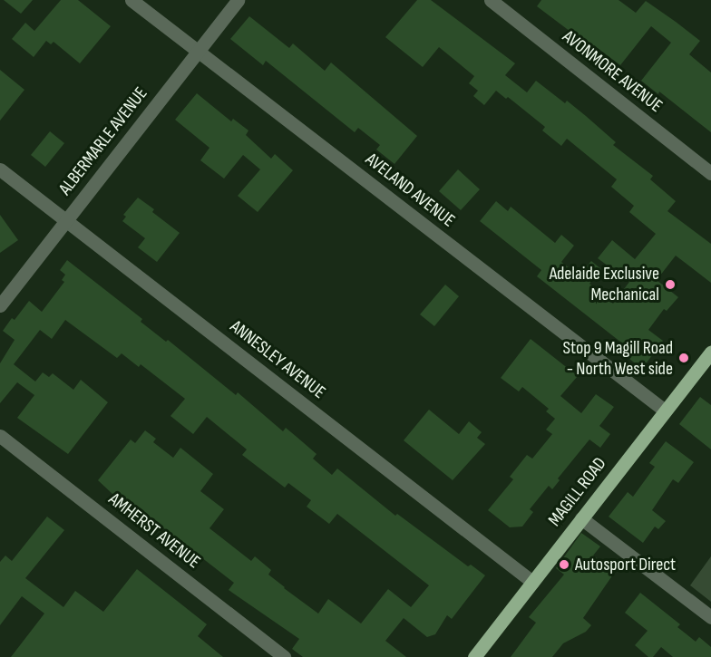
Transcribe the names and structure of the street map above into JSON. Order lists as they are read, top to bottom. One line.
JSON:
{"streets":{"main road":["MAGILL ROAD"],"street":["AVONMORE AVENUE","ALBERMARLE AVENUE","AVELAND AVENUE","ANNESLEY AVENUE","AMHERST AVENUE"]},"crossings":[["ALBERMARLE AVENUE","AVELAND AVENUE"],["ALBERMARLE AVENUE","ANNESLEY AVENUE"],["AVELAND AVENUE","MAGILL ROAD"],["ANNESLEY AVENUE","MAGILL ROAD"]],"places":["Adelaide Exclusive Mechanical","Stop 9 Magill Road - North West side","Autosport Direct"]}
